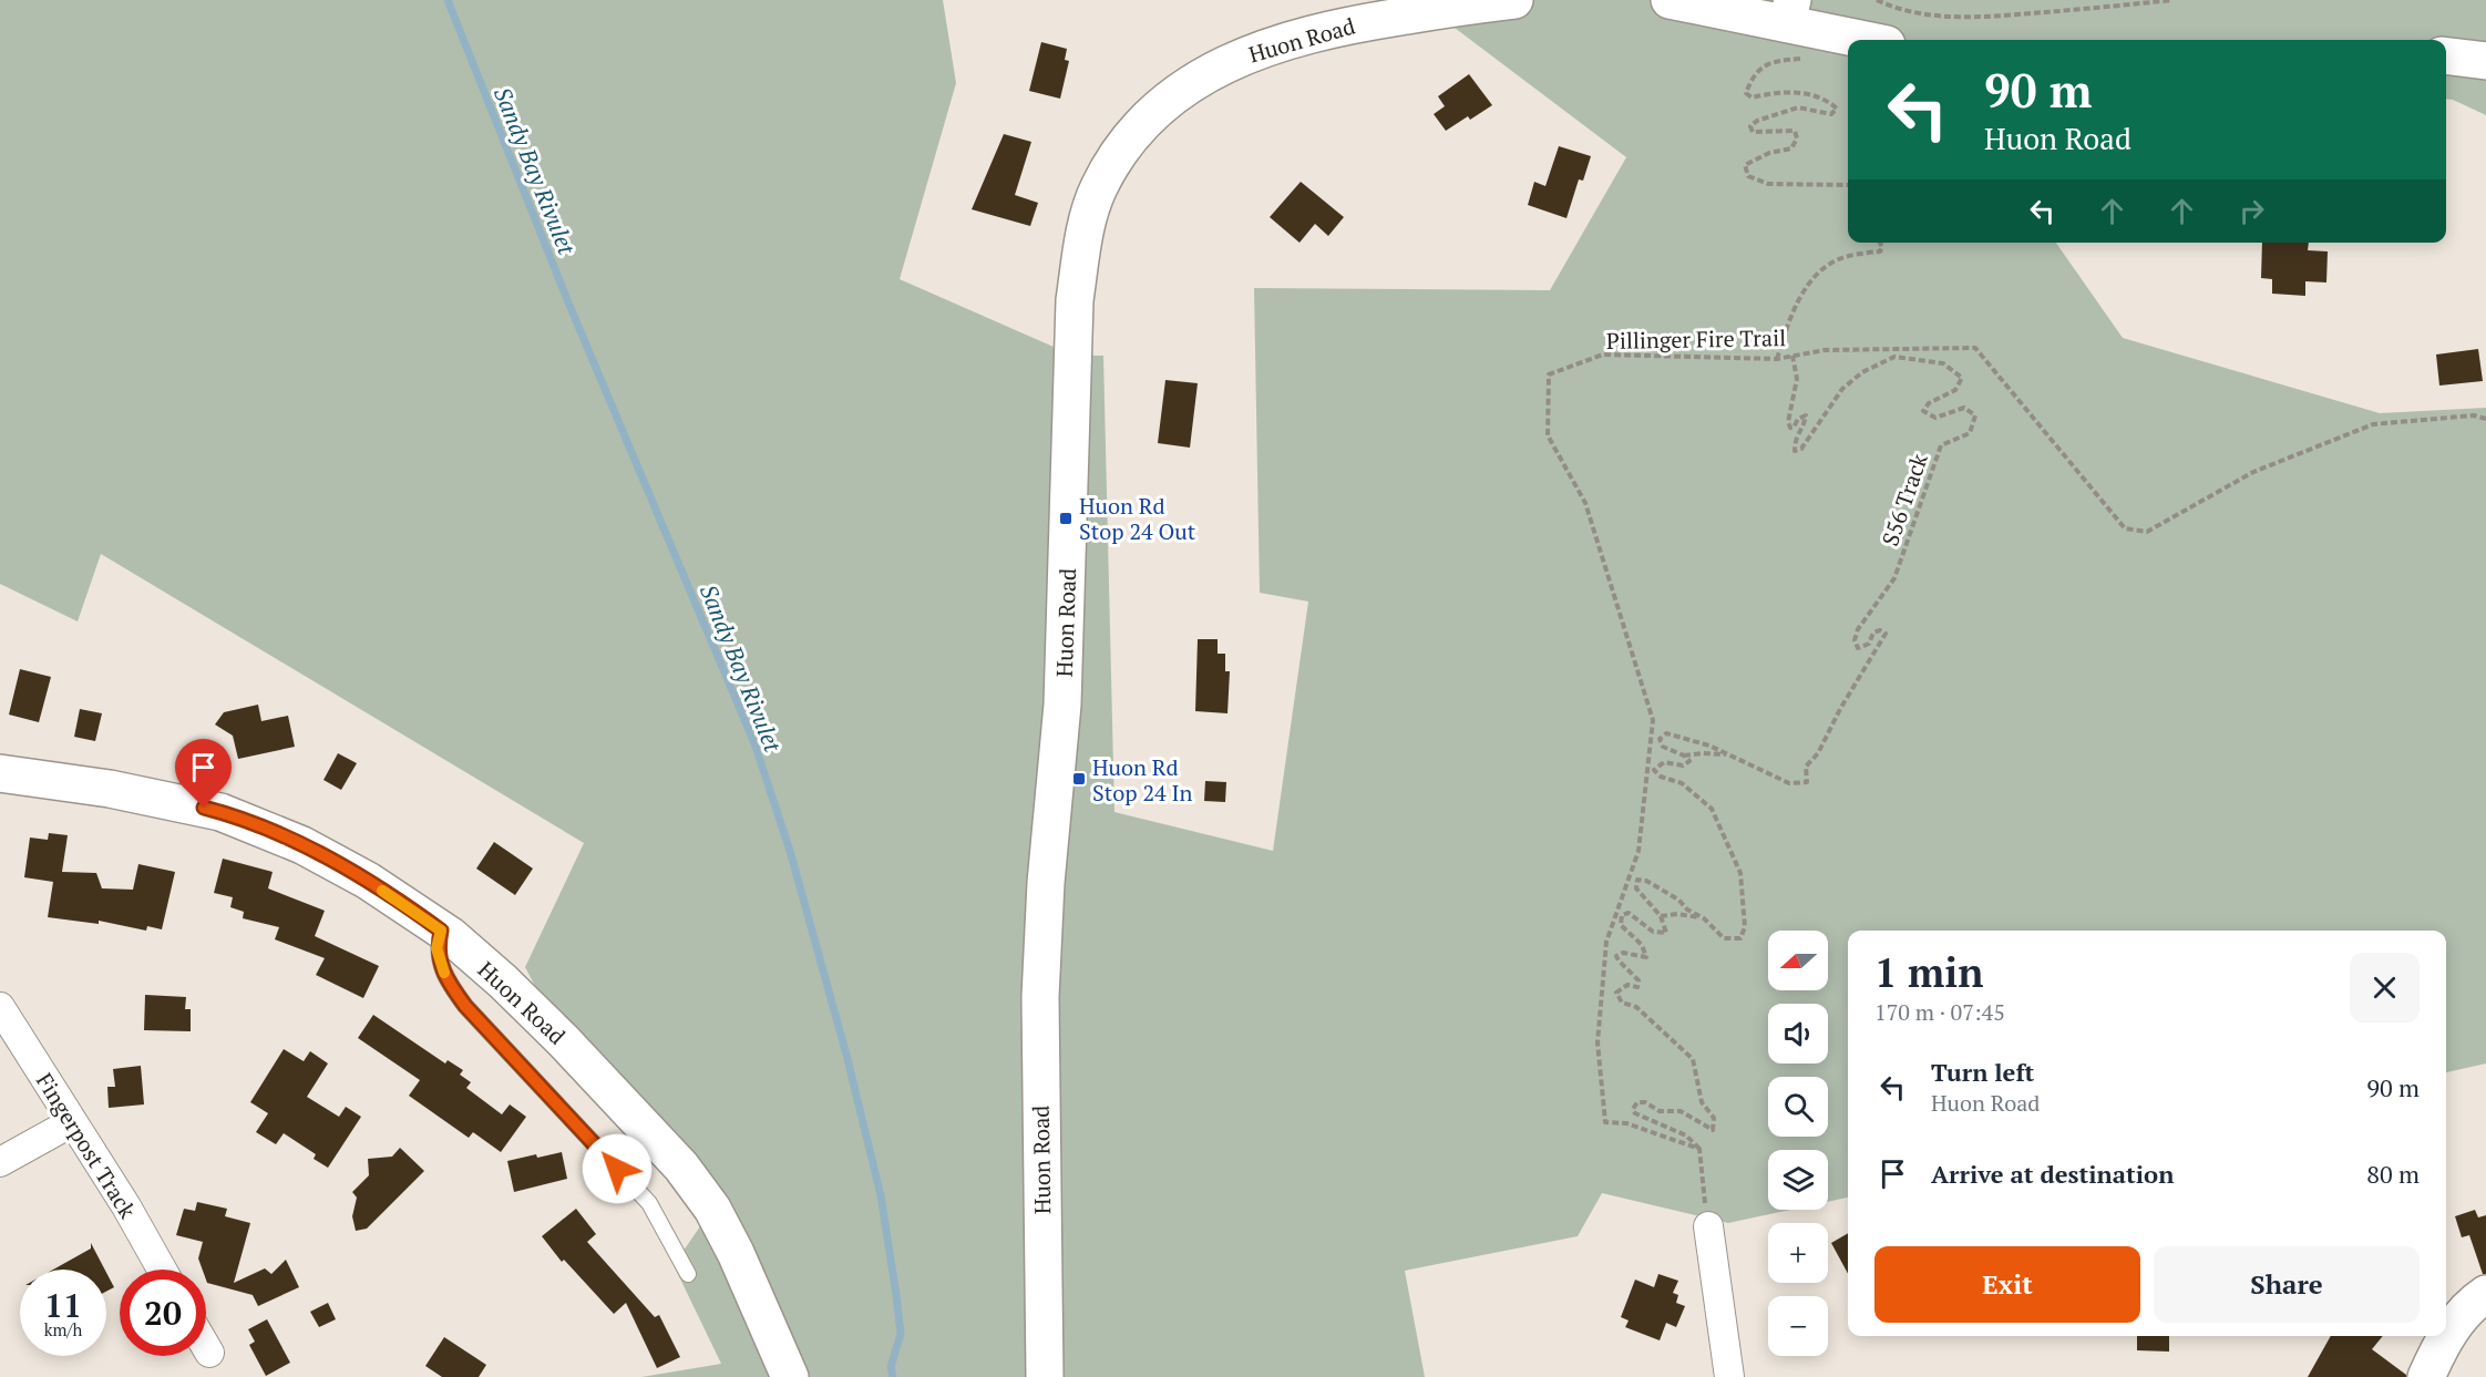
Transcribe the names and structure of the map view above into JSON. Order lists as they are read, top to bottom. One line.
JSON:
{"streets":{"main road":["Huon Road"],"street":["Fingerpost Track"],"path":["Pillinger Fire Trail","S56 Track"]},"crossings":[["Pillinger Fire Trail","S56 Track"]],"water":["Sandy Bay Rivulet"],"places":{"transit":["Huon Rd Stop 24 Out","Huon Rd Stop 24 In"]},"north":"left","page":{"turn":["90 m","Huon Road"],"map_buttons":["+","−"],"heading":["1 min","170 m · 07:45"],"list":[{"name":"Turn left","note":"Huon Road","value":"90 m"},{"name":"Arrive at destination","value":"80 m"}],"buttons":["Exit","Share"],"speed":"11 km/h","limit":"20"}}
